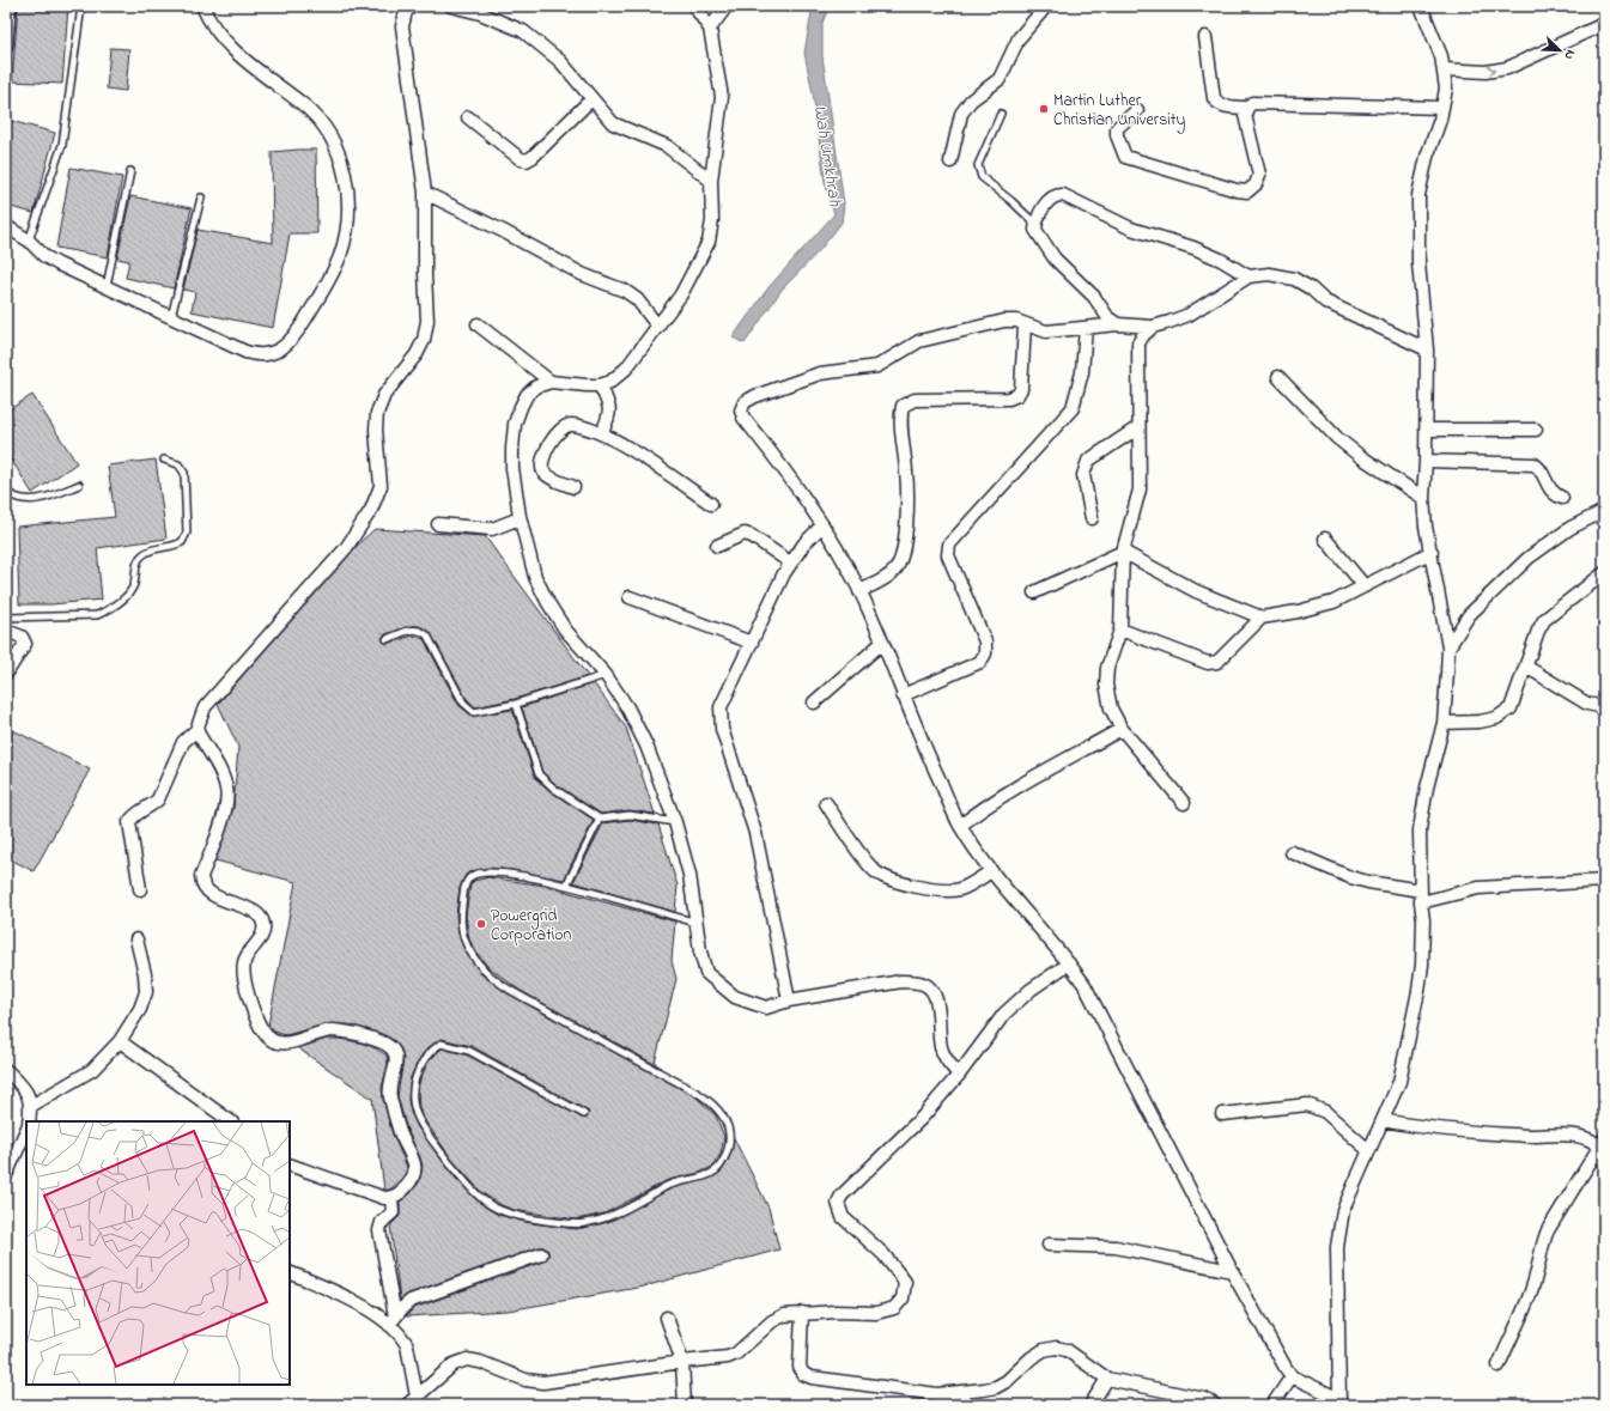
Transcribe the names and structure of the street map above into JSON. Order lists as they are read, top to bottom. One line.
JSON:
{"water":["Wah Umkhrah"],"places":["Martin Luther Christian University","Powergrid Corporation"],"north":"bottom right"}
